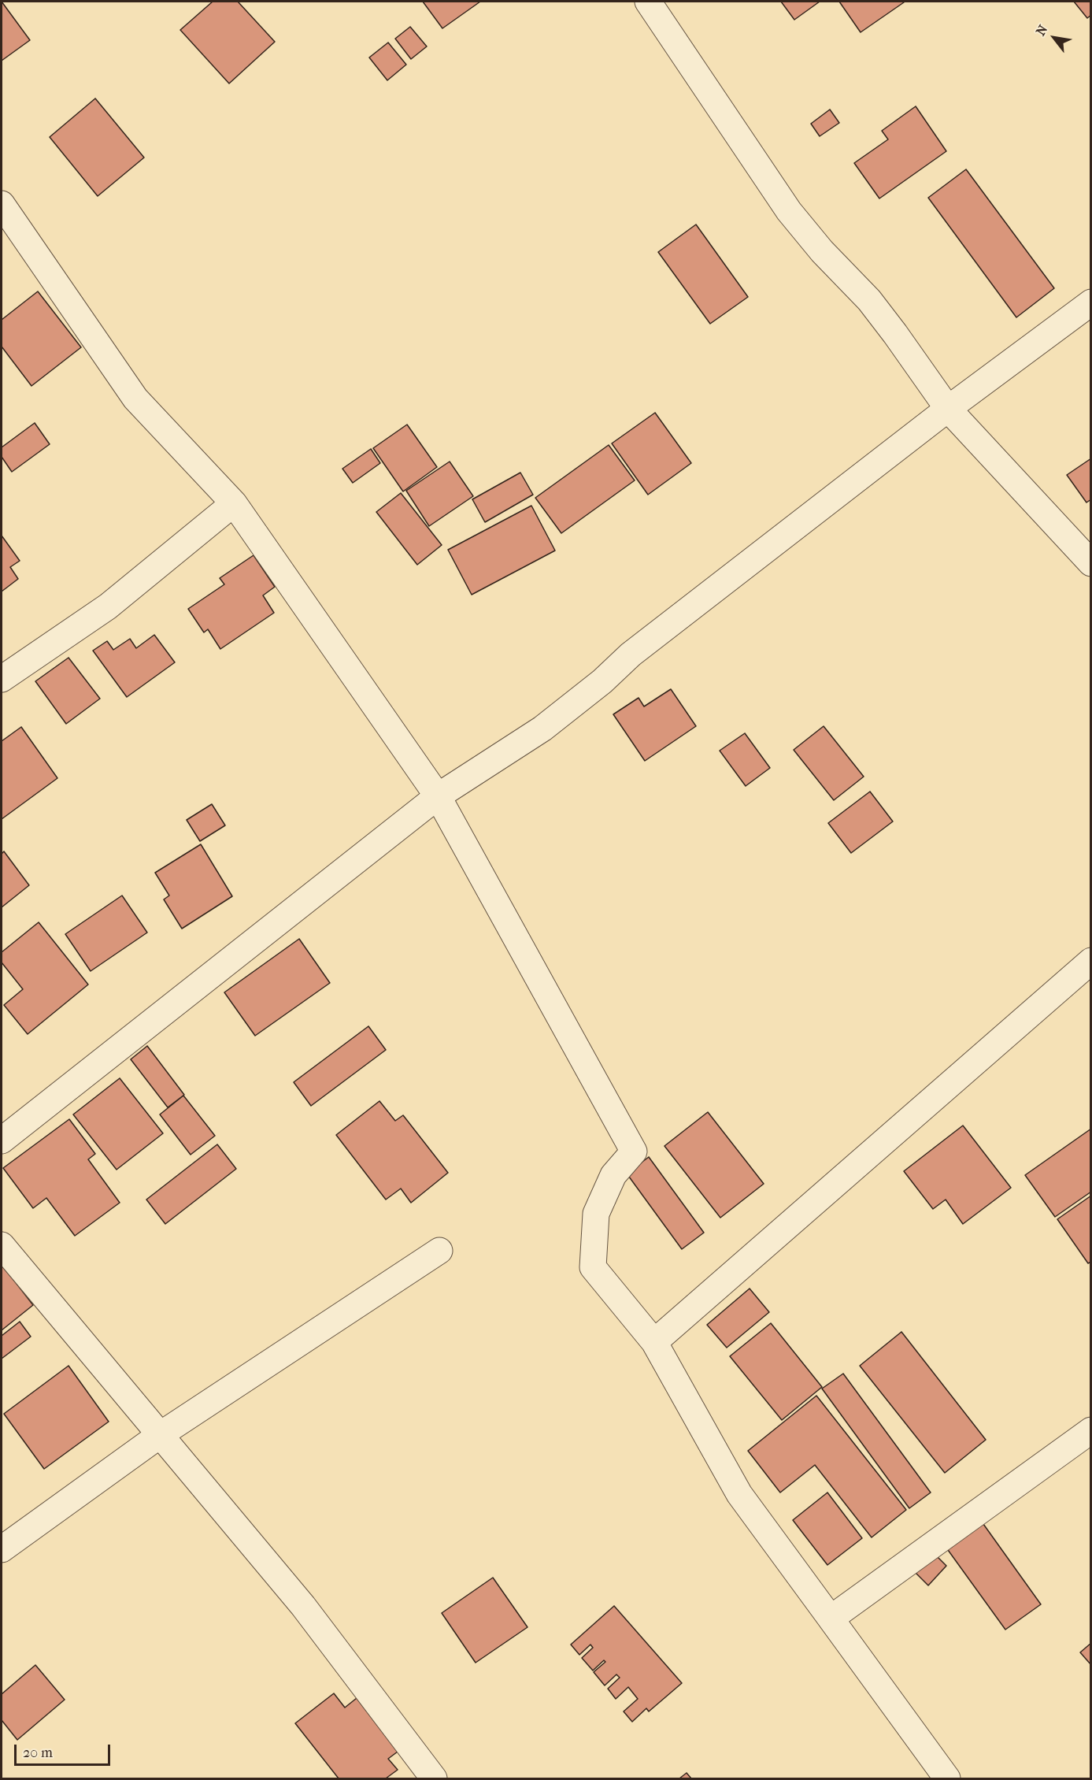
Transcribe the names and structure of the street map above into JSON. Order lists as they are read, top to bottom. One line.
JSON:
{"scale_bar":"20 m","north":"top left"}
